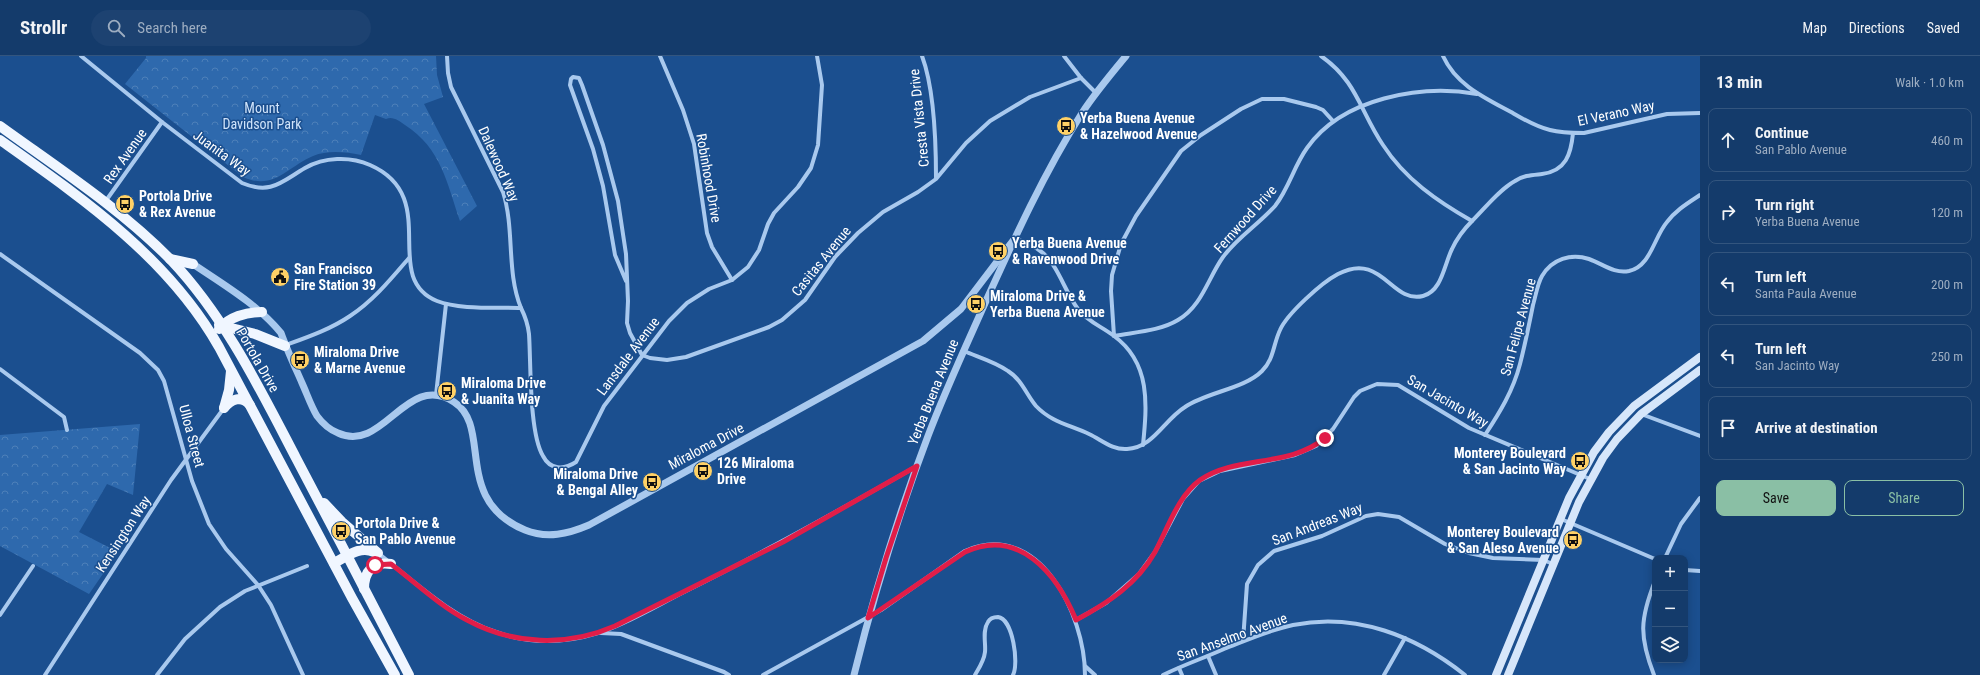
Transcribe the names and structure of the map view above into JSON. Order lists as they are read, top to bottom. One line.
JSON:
{"streets":{"main road":["Portola Drive"],"street":["El Verano Way","Cresta Vista Drive","Juanita Way","Rex Avenue","Dalewood Way","Robinhood Drive","Fernwood Drive","Casitas Avenue","San Felipe Avenue","Lansdale Avenue","Yerba Buena Avenue","San Jacinto Way","Ulloa Street","Miraloma Drive","San Andreas Way","Kensington Way","San Anselmo Avenue"]},"crossings":[["El Verano Way","Fernwood Drive"],["Cresta Vista Drive","Casitas Avenue"],["Juanita Way","Rex Avenue"],["Rex Avenue","Portola Drive"],["Dalewood Way","Lansdale Avenue"],["Robinhood Drive","Lansdale Avenue"],["Casitas Avenue","Lansdale Avenue"],["San Felipe Avenue","San Jacinto Way"],["Portola Drive","Miraloma Drive"],["Yerba Buena Avenue","Miraloma Drive"],["Ulloa Street","Kensington Way"],["San Andreas Way","San Anselmo Avenue"]],"parks":["Mount Davidson Park"],"places":{"bus stop":["Yerba Buena Avenue & Hazelwood Avenue","Portola Drive & Rex Avenue","Yerba Buena Avenue & Ravenwood Drive","Miraloma Drive & Yerba Buena Avenue","Miraloma Drive & Marne Avenue","Miraloma Drive & Juanita Way","Monterey Boulevard & San Jacinto Way","126 Miraloma Drive","Miraloma Drive & Bengal Alley","Portola Drive & San Pablo Avenue","Monterey Boulevard & San Aleso Avenue"],"public building":["San Francisco Fire Station 39"]},"page":{"header":"Strollr","search":"Search here","nav":["Map","Directions","Saved"],"heading":["13 min","Walk · 1.0 km"],"list":[["Continue","San Pablo Avenue","460 m"],["Turn right","Yerba Buena Avenue","120 m"],["Turn left","Santa Paula Avenue","200 m"],["Turn left","San Jacinto Way","250 m"],"Arrive at destination"],"buttons":["Save","Share"],"map_buttons":["+","−"]}}
